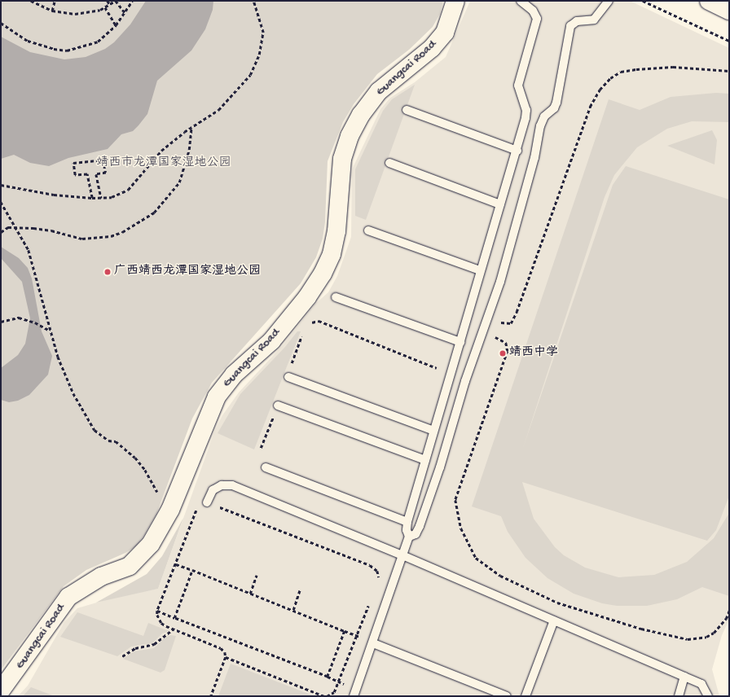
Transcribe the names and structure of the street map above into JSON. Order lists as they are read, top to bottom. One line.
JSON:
{"streets":{"street":["Guangcai Road"]},"parks":["靖西市龙潭国家湿地公园"],"places":["广西靖西龙潭国家湿地公园","靖西中学"]}
